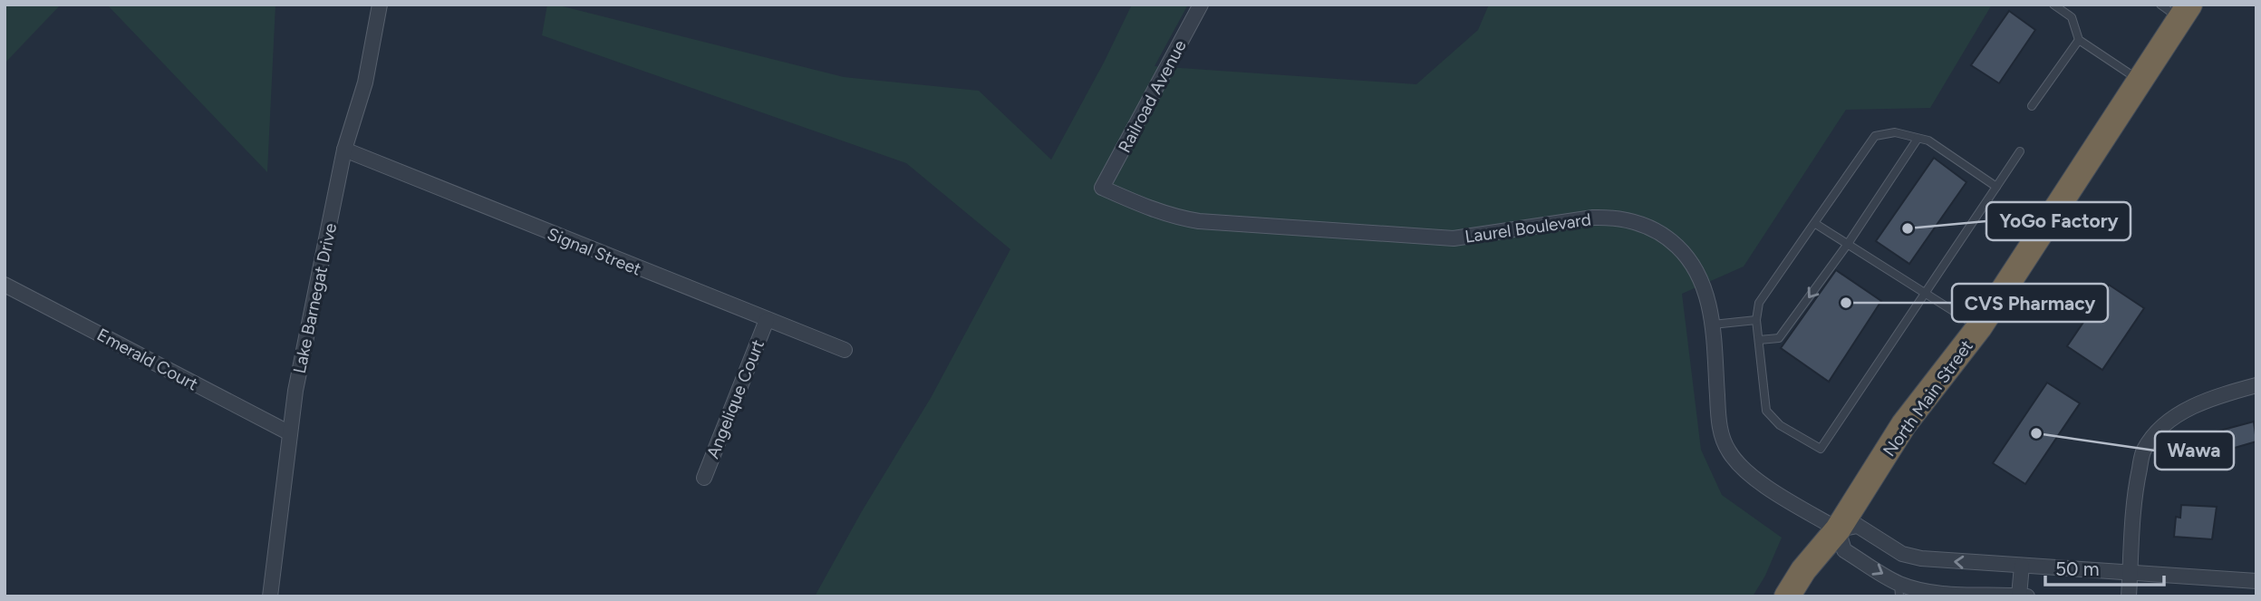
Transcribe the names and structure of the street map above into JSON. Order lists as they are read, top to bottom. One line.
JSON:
{"streets":{"highway":["North Main Street"],"street":["Railroad Avenue","Laurel Boulevard","Signal Street","Lake Barnegat Drive","Emerald Court","Angelique Court"]},"crossings":[["Railroad Avenue","Laurel Boulevard"],["Laurel Boulevard","North Main Street"],["Signal Street","Lake Barnegat Drive"],["Signal Street","Angelique Court"],["Lake Barnegat Drive","Emerald Court"]],"places":["YoGo Factory","CVS Pharmacy","Wawa"],"scale_bar":"50 m"}
